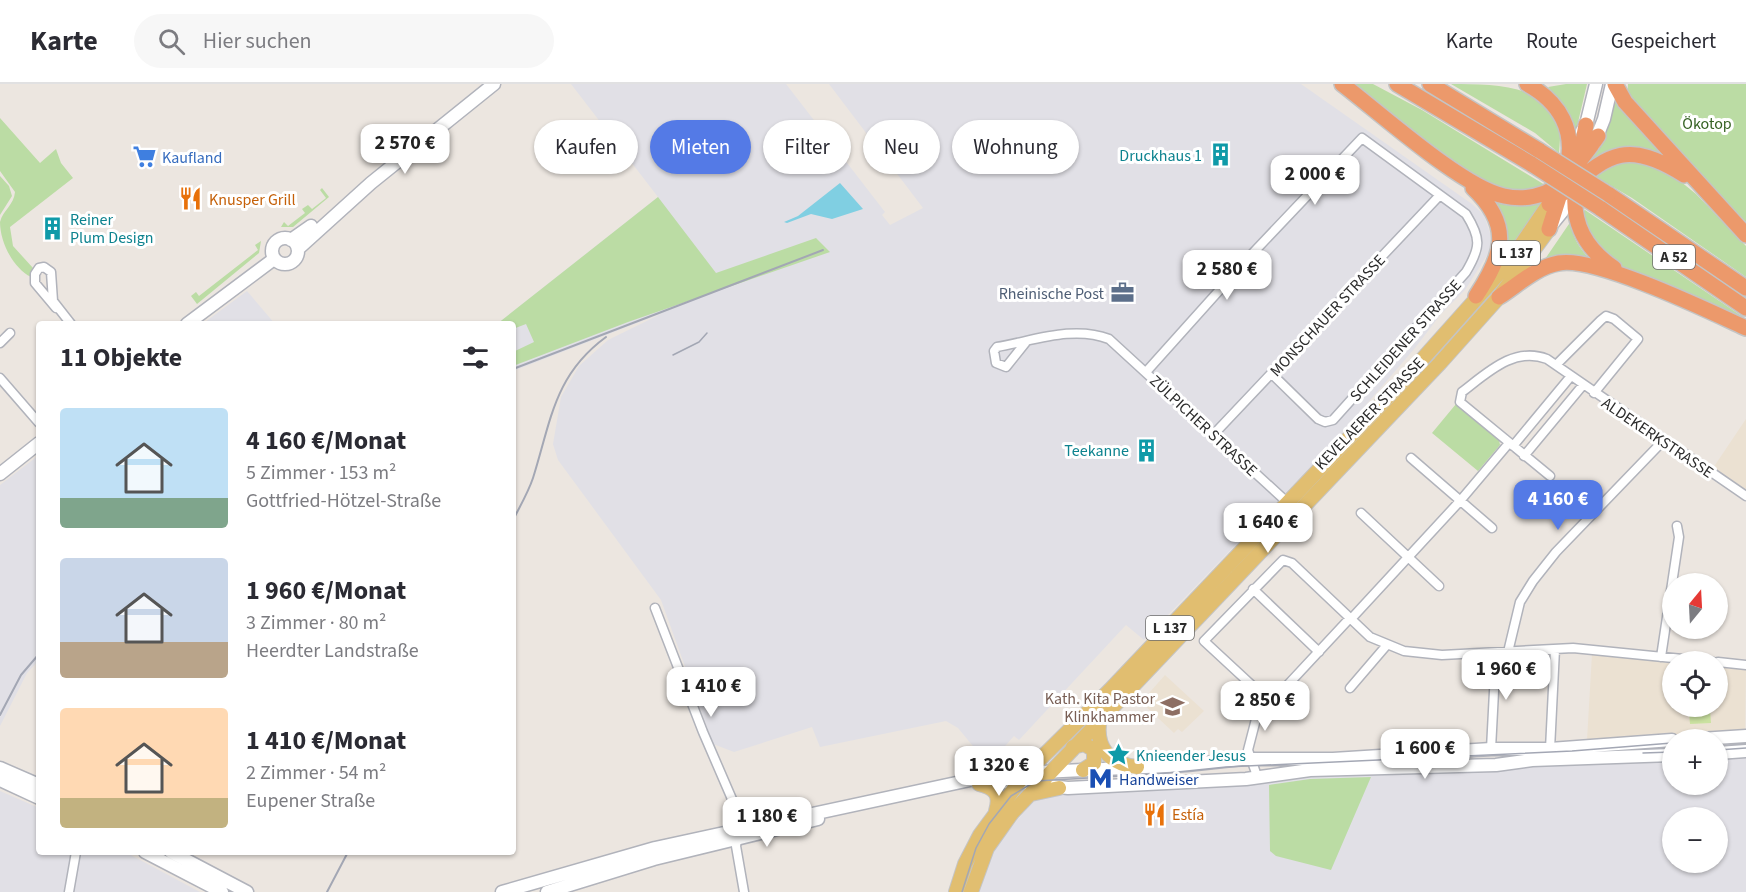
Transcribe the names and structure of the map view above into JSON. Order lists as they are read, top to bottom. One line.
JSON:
{"streets":{"highway":["A 52"],"main road":["L 137","KEVELAERER STRASSE"],"street":["MONSCHAUER STRASSE","SCHLEIDENER STRASSE","ZÜLPICHER STRASSE","ALDEKERKSTRASSE"]},"crossings":[["L 137","KEVELAERER STRASSE"],["MONSCHAUER STRASSE","SCHLEIDENER STRASSE"],["MONSCHAUER STRASSE","ZÜLPICHER STRASSE"],["SCHLEIDENER STRASSE","ZÜLPICHER STRASSE"],["KEVELAERER STRASSE","ZÜLPICHER STRASSE"]],"parks":["Ökotop"],"places":{"building":["Druckhaus 1","Reiner Plum Design","Teekanne"],"supermarket":["Kaufland"],"restaurant":["Knusper Grill","Estía"],"office":["Rheinische Post"],"school or university":["Kath. Kita Pastor Klinkhammer"],"place":["Knieender Jesus"],"metro station":["Handweiser"]},"north":"top","page":{"header":"Karte","search":"Hier suchen","nav":["Karte","Route","Gespeichert"],"chip":["Kaufen","Mieten","Filter","Neu","Wohnung"],"price":["2 570 €","2 000 €","2 580 €","4 160 €","1 640 €","1 960 €","1 410 €","2 850 €","1 600 €","1 320 €","1 180 €"],"heading":"11 Objekte","list":[{"name":"4 160 €/Monat","note":"5 Zimmer · 153 m² · Gottfried-Hötzel-Straße"},{"name":"1 960 €/Monat","note":"3 Zimmer · 80 m² · Heerdter Landstraße"},{"name":"1 410 €/Monat","note":"2 Zimmer · 54 m² · Eupener Straße"}],"map_buttons":["+","−"]}}
